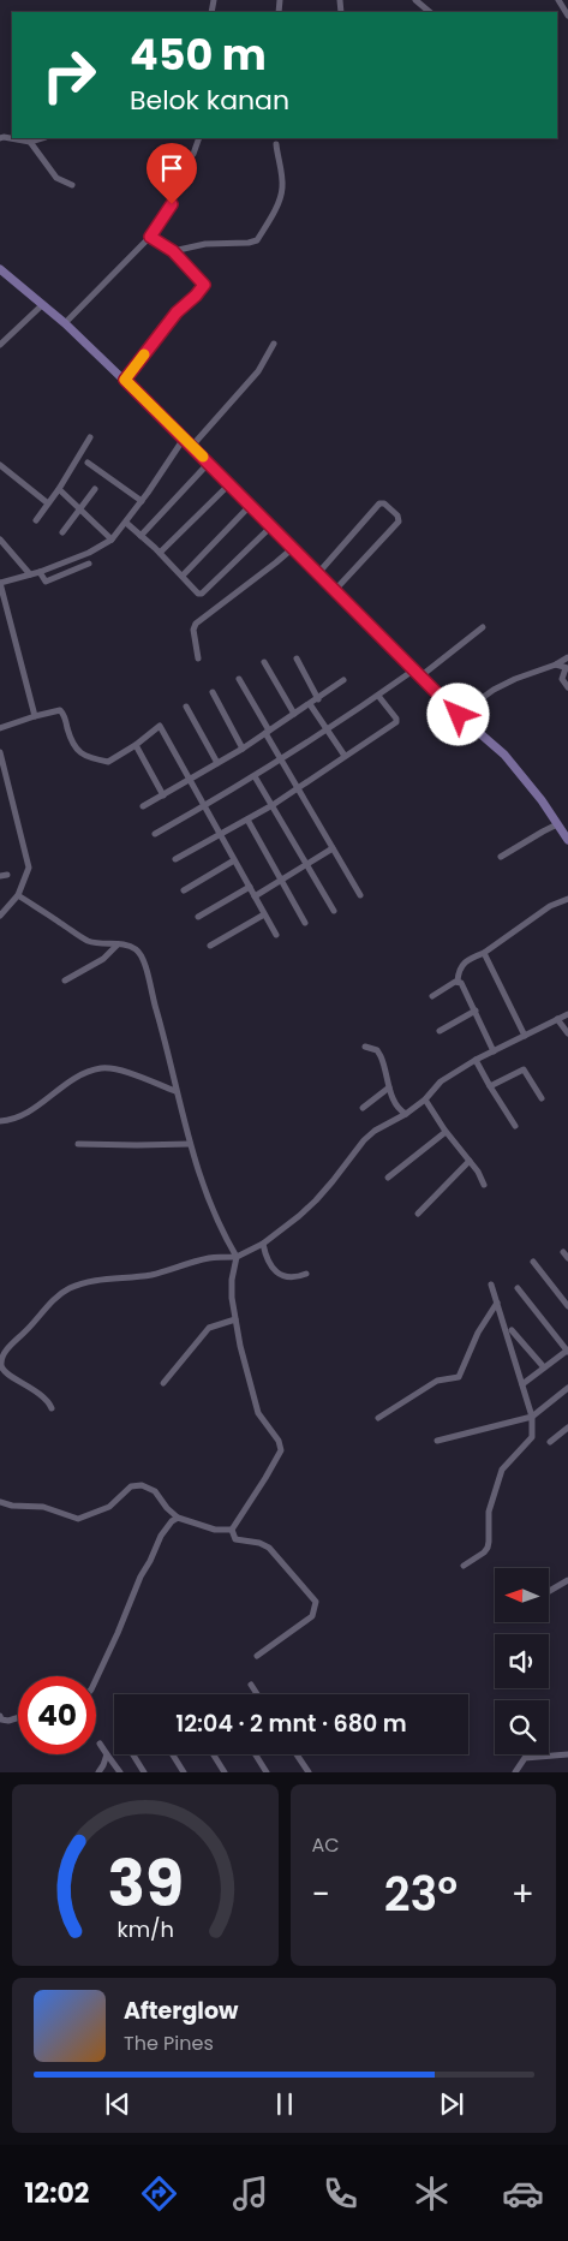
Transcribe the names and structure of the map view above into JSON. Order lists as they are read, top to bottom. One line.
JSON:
{"north":"left","page":{"turn":["450 m","Belok kanan"],"limit":"40","trip":"12:04 · 2 mnt · 680 m","tile":"AC","heat":["−","23°","+"],"song":["Afterglow","The Pines"],"tabs":"12:02","gauge":["39","km/h"]}}
